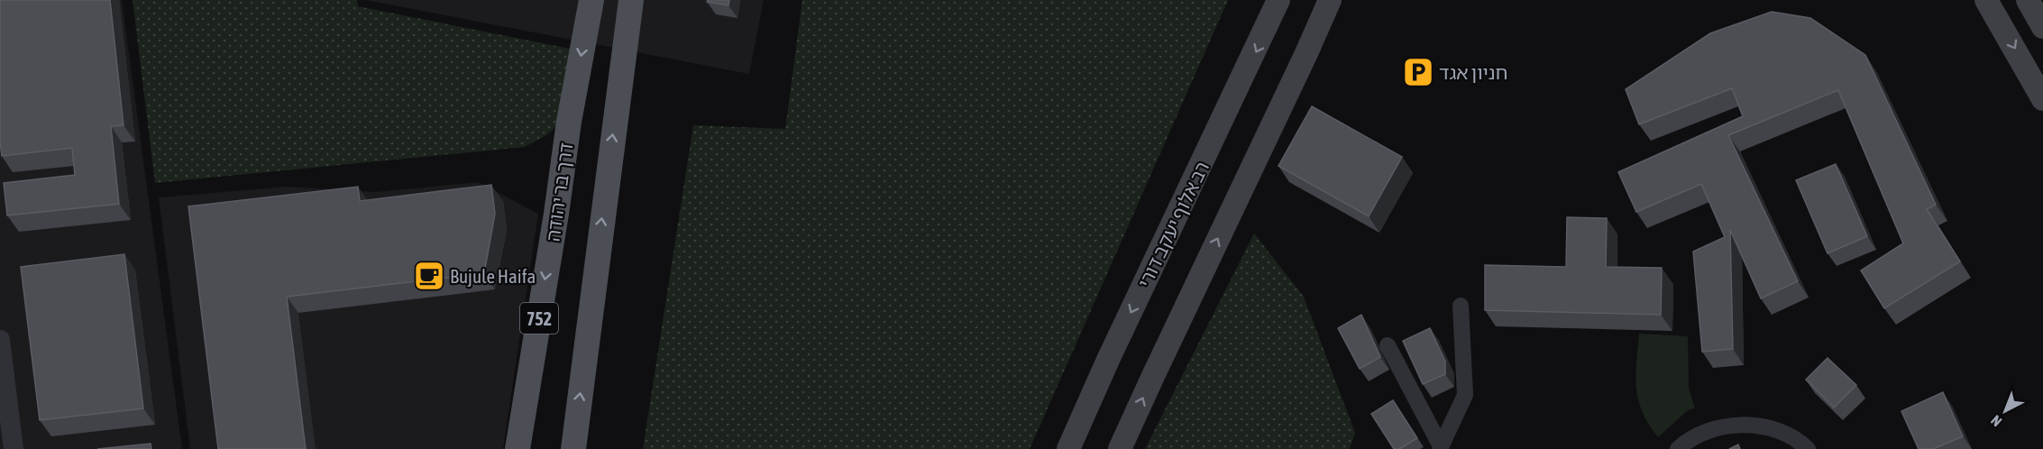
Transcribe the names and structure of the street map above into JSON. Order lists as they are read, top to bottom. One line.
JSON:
{"streets":{"main road":["דרך בר יהודה","רב אלוף יעקב דורי","752"]},"places":{"parking":["חניון אגד"],"cafe":["Bujule Haifa"]},"north":"bottom left"}
